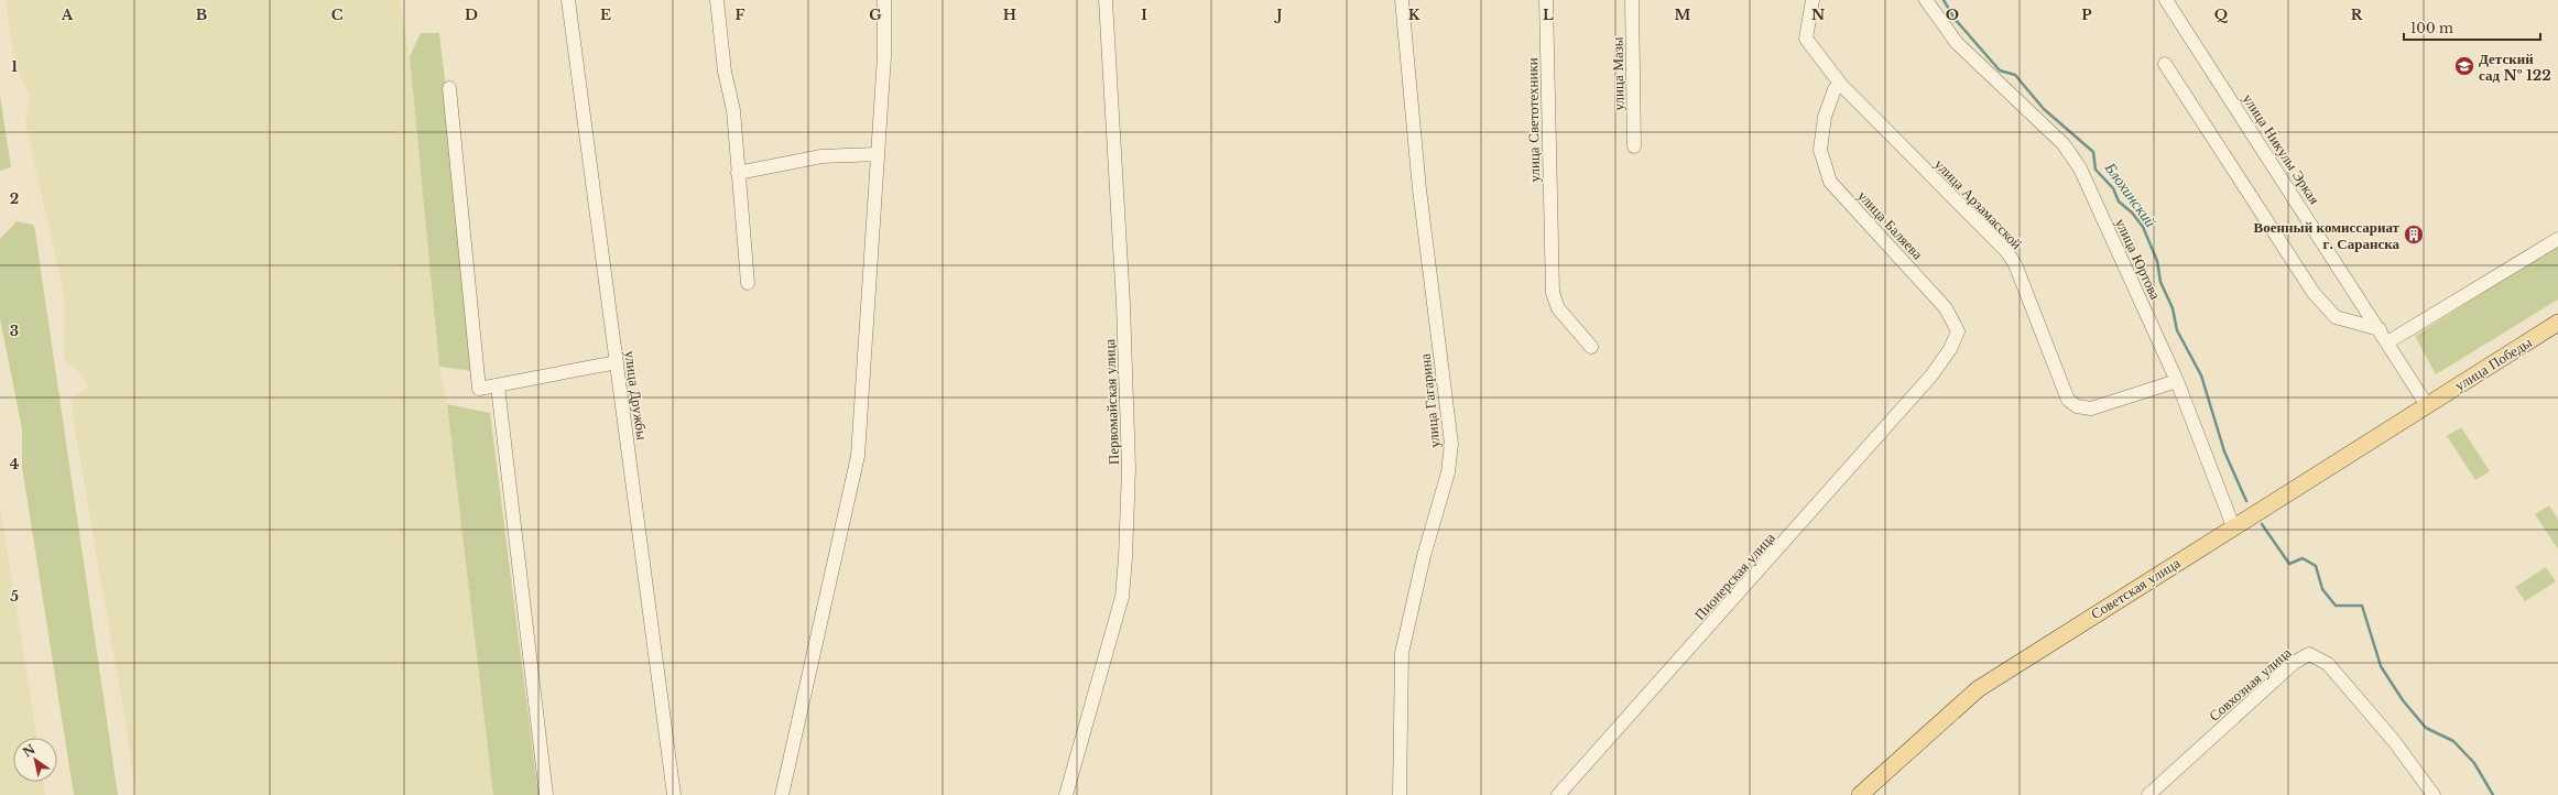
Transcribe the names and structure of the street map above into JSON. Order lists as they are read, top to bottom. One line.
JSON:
{"streets":{"main road":["улица Победы","Советская улица"],"street":["улица Мазы","улица Светотехники","улица Никулы Эркая","улица Арзамасской","улица Баляева","улица Юртова","улица Дружбы","улица Гагарина","Первомайская улица","Пионерская улица","Совхозная улица"]},"crossings":[["улица Никулы Эркая","улица Победы"],["улица Никулы Эркая","Советская улица"],["улица Арзамасской","улица Баляева"],["улица Арзамасской","улица Юртова"],["улица Баляева","Пионерская улица"],["улица Юртова","Советская улица"],["улица Победы","Советская улица"]],"water":["Блохинский"],"places":{"school or university":["Детский сад № 122"],"building":["Военный комиссариат г. Саранска"]},"scale_bar":"100 m","north":"top left","grid":{"columns":["A","B","C","D","E","F","G","H","I","J","K","L","M","N","O","P","Q","R"],"rows":["1","2","3","4","5"]}}
